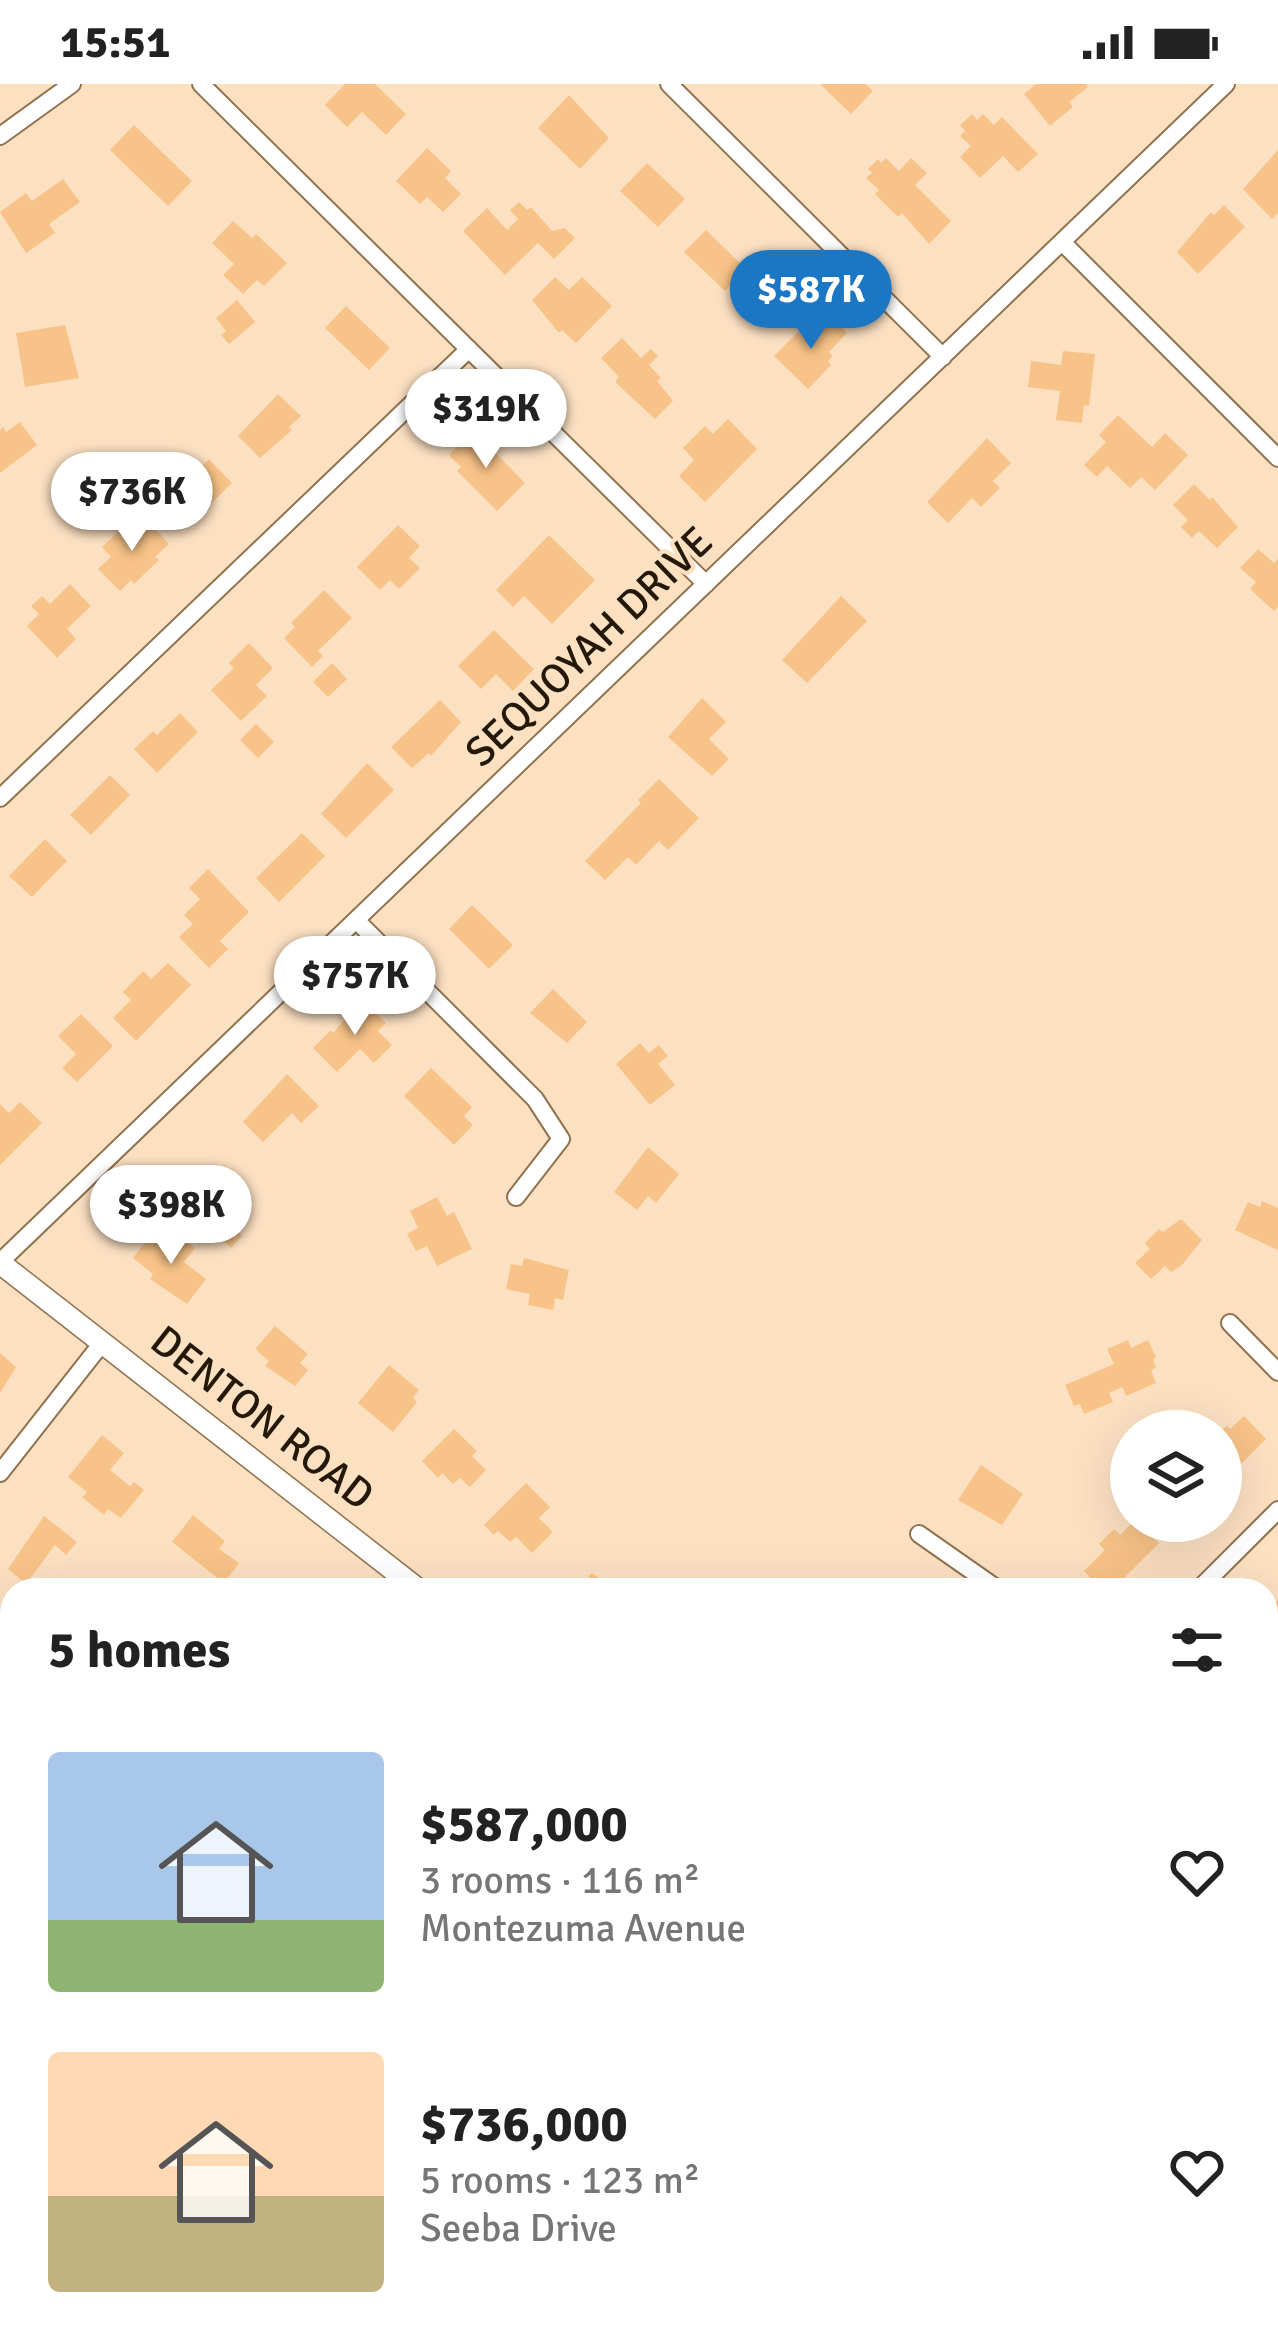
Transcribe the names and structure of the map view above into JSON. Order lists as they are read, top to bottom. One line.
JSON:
{"streets":{"street":["SEQUOYAH DRIVE","DENTON ROAD"]},"crossings":[["SEQUOYAH DRIVE","DENTON ROAD"]],"page":{"status":"15:51","price":["$587K","$319K","$736K","$757K","$398K"],"heading":"5 homes","list":[{"name":"$587,000","note":"3 rooms · 116 m² · Montezuma Avenue"},{"name":"$736,000","note":"5 rooms · 123 m² · Seeba Drive"}]}}
